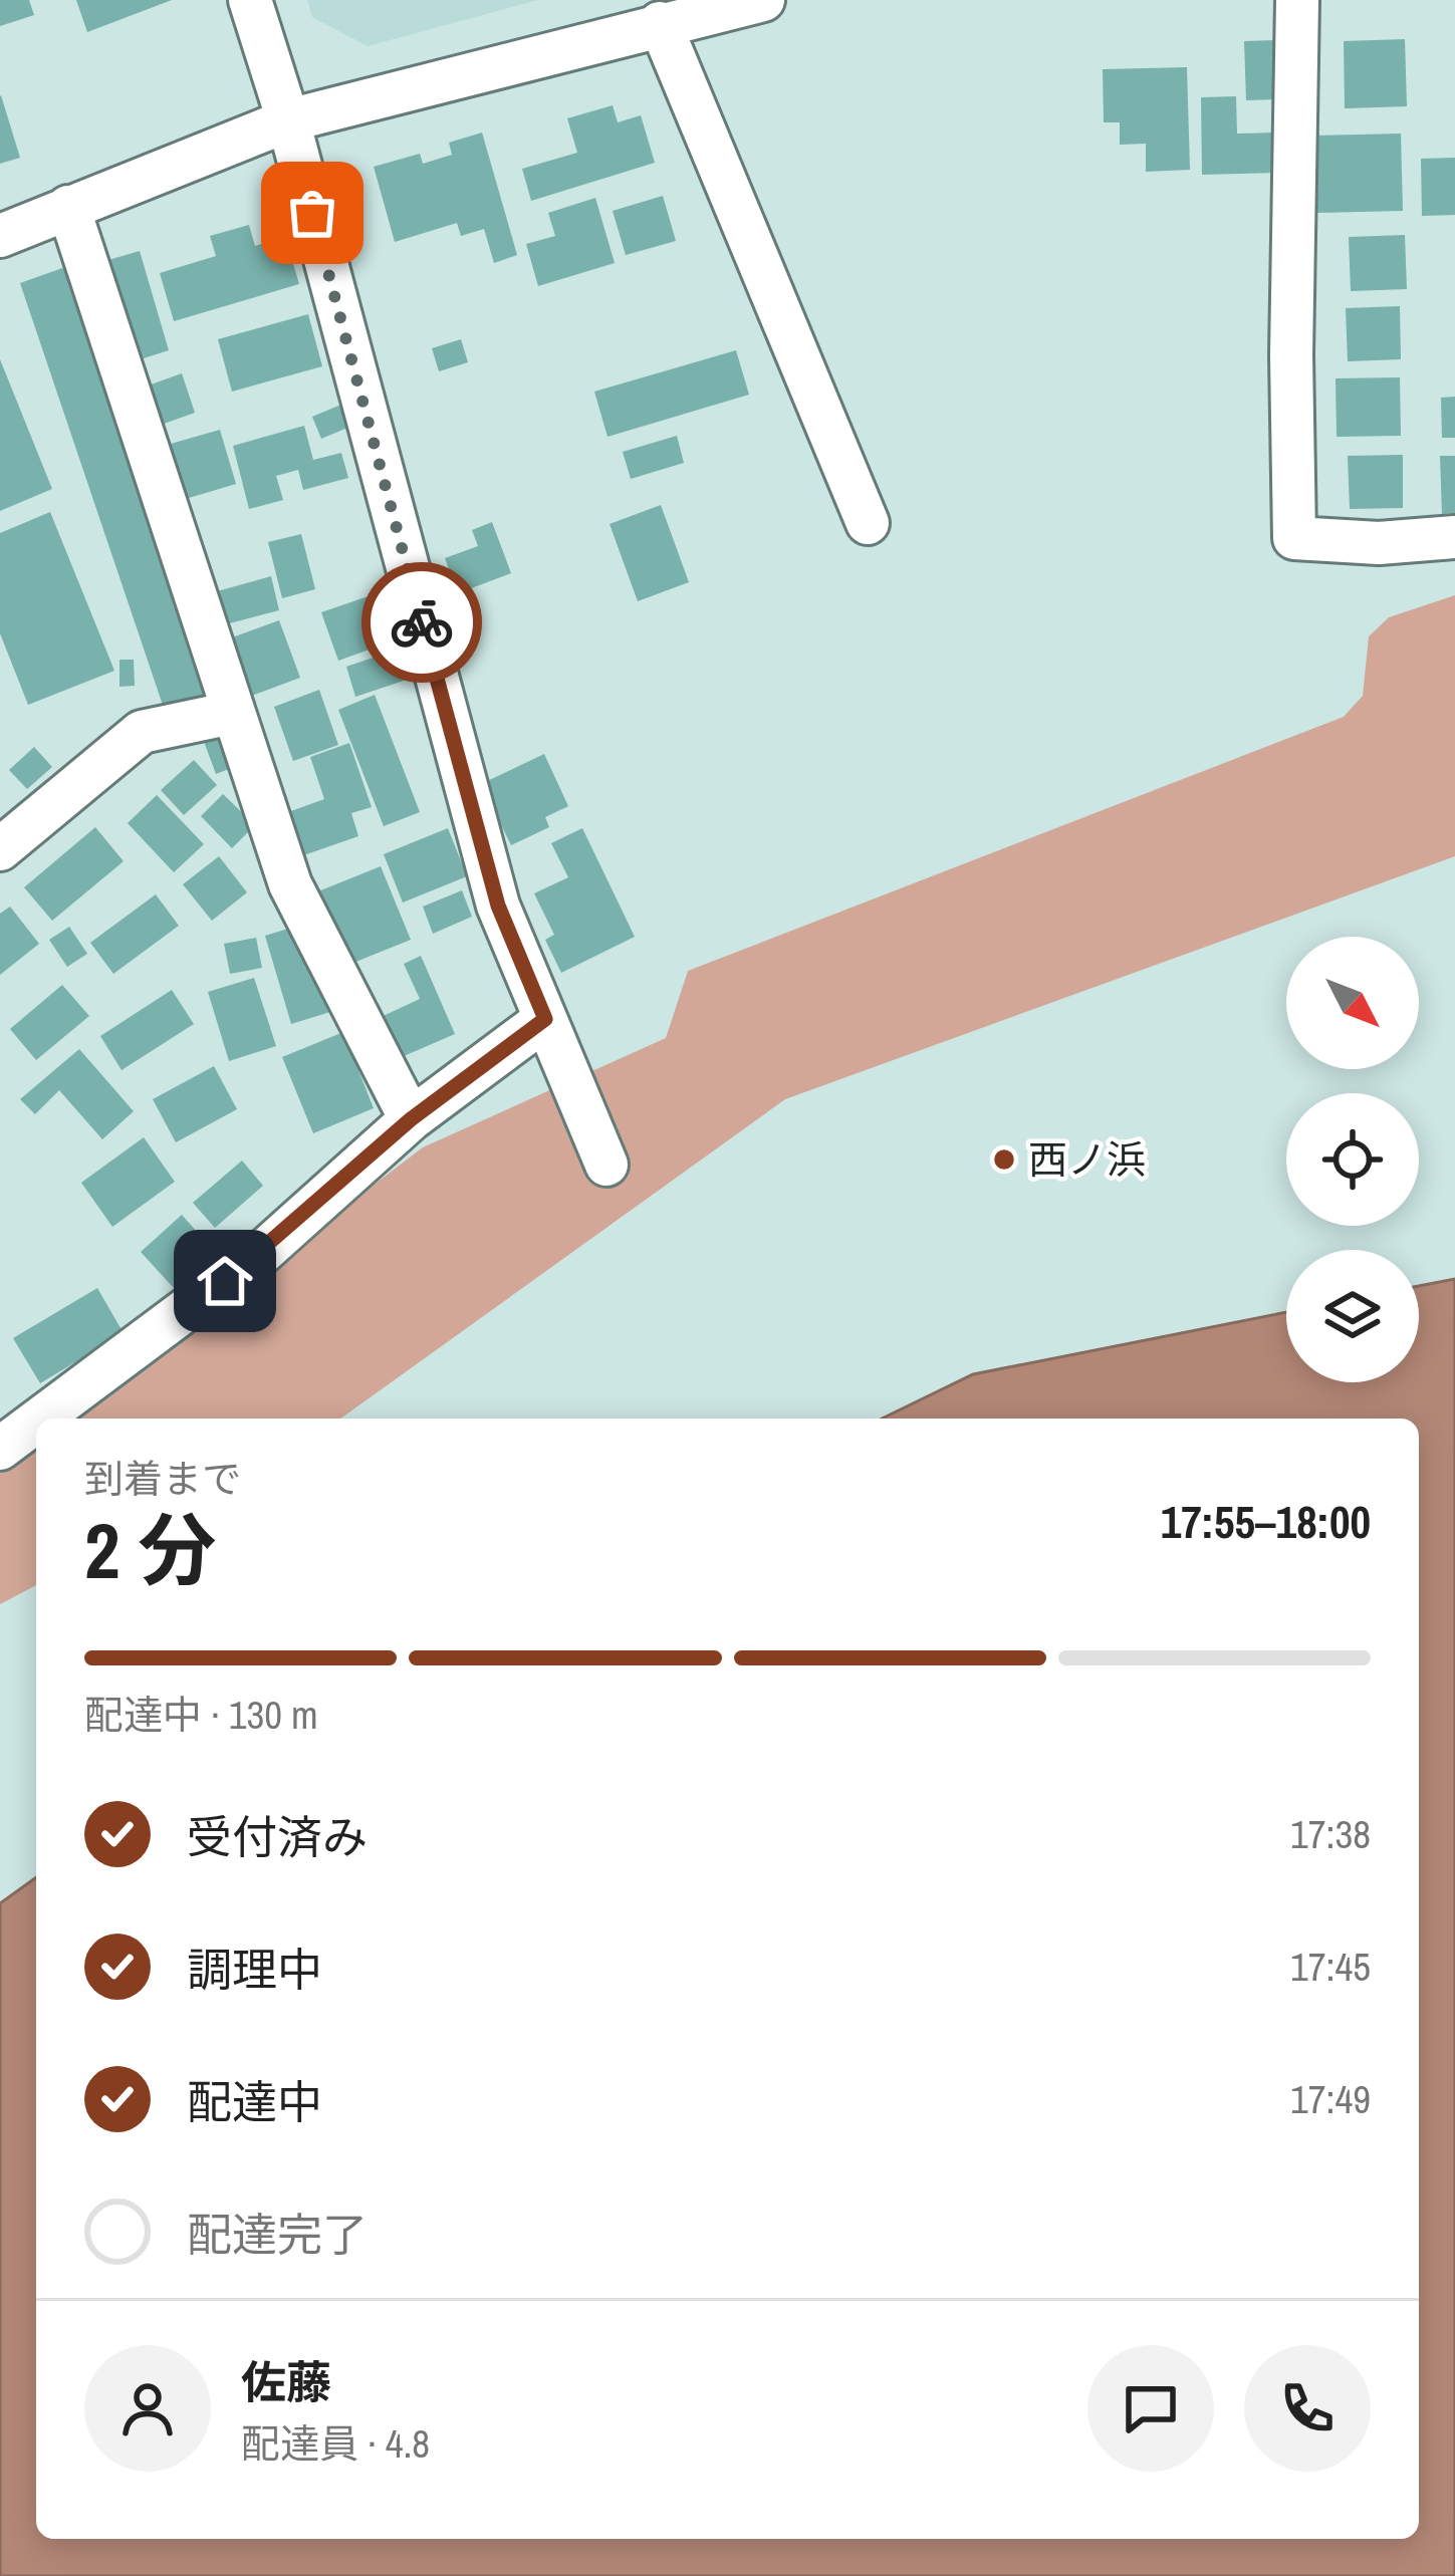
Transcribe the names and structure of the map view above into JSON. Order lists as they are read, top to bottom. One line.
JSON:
{"places":["西ノ浜"],"north":"bottom right","page":{"heading":["2 分","到着まで","17:55–18:00"],"panel":["佐藤","配達員 · 4.8"],"bar":"配達中 · 130 m","list":[["受付済み","17:38"],["調理中","17:45"],["配達中","17:49"],"配達完了"]}}
